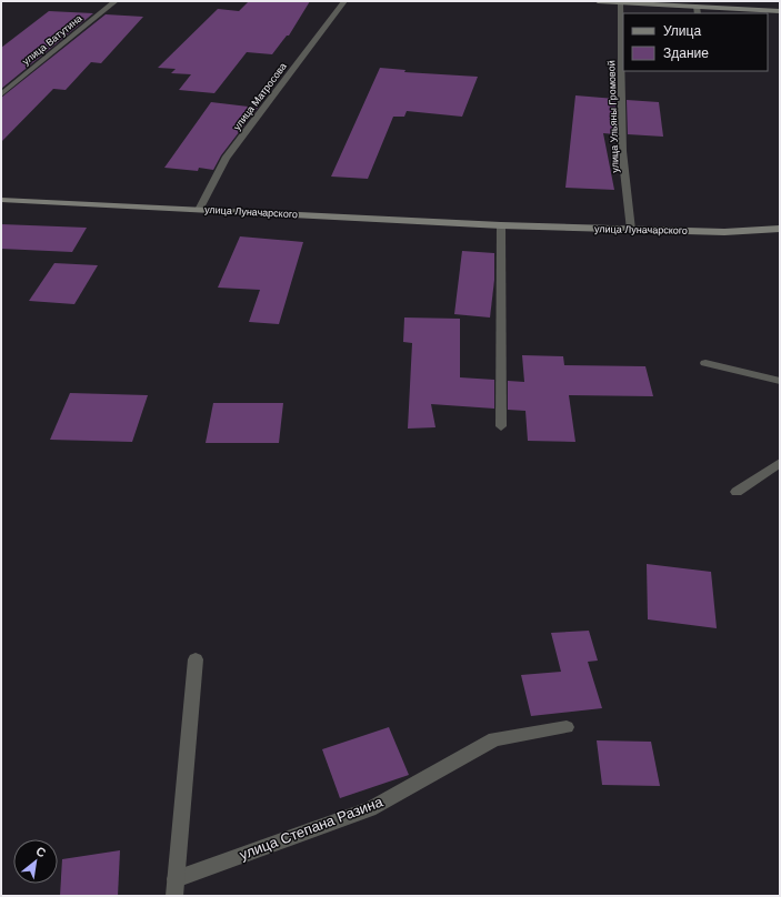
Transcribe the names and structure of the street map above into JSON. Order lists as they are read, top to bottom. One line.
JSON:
{"streets":{"main road":["улица Луначарского"],"street":["улица Ватутина","улица Матросова","улица Ульяны Громовой","улица Степана Разина"]},"crossings":[["улица Матросова","улица Луначарского"],["улица Ульяны Громовой","улица Луначарского"]],"legend":["Улица","Здание"],"north":"top right"}
